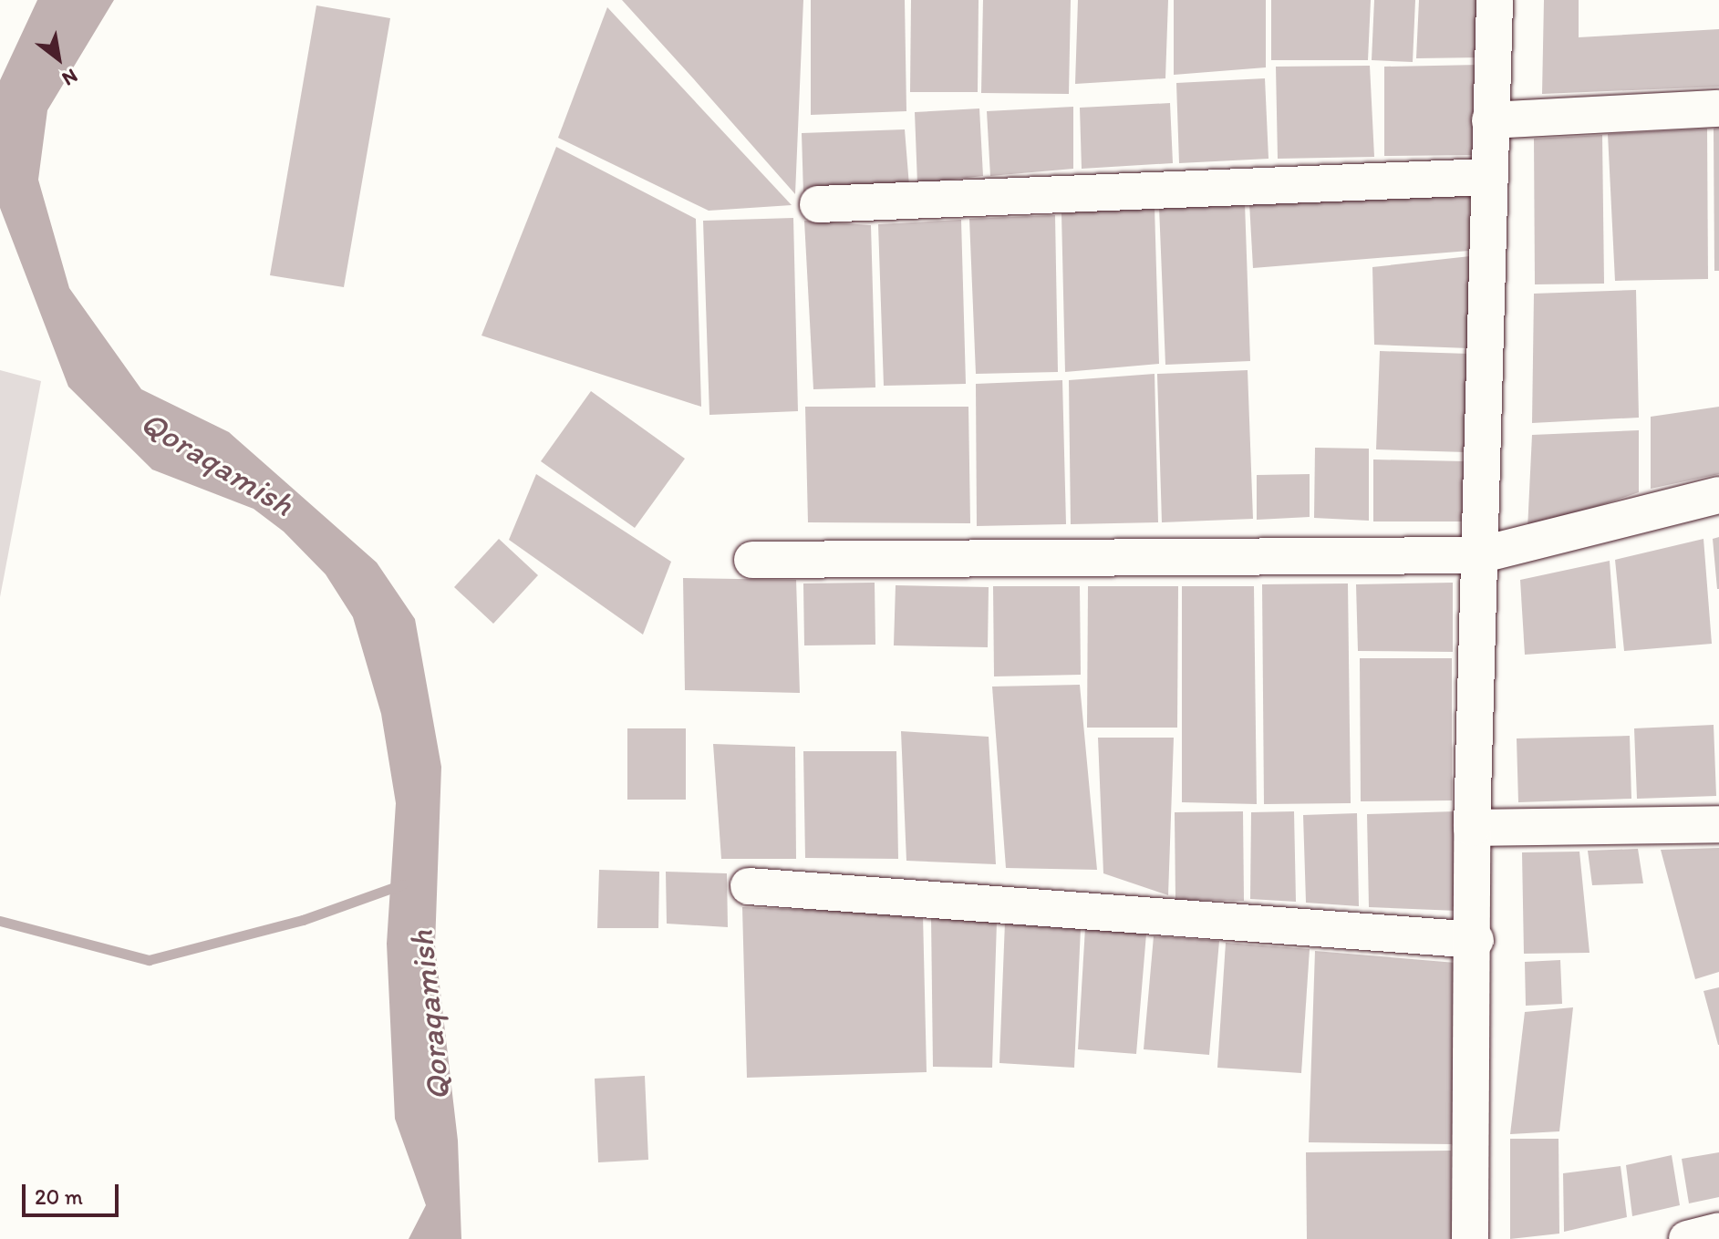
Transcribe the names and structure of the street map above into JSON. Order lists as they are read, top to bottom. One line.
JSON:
{"water":["Qoraqamish"],"scale_bar":"20 m","north":"bottom right"}
